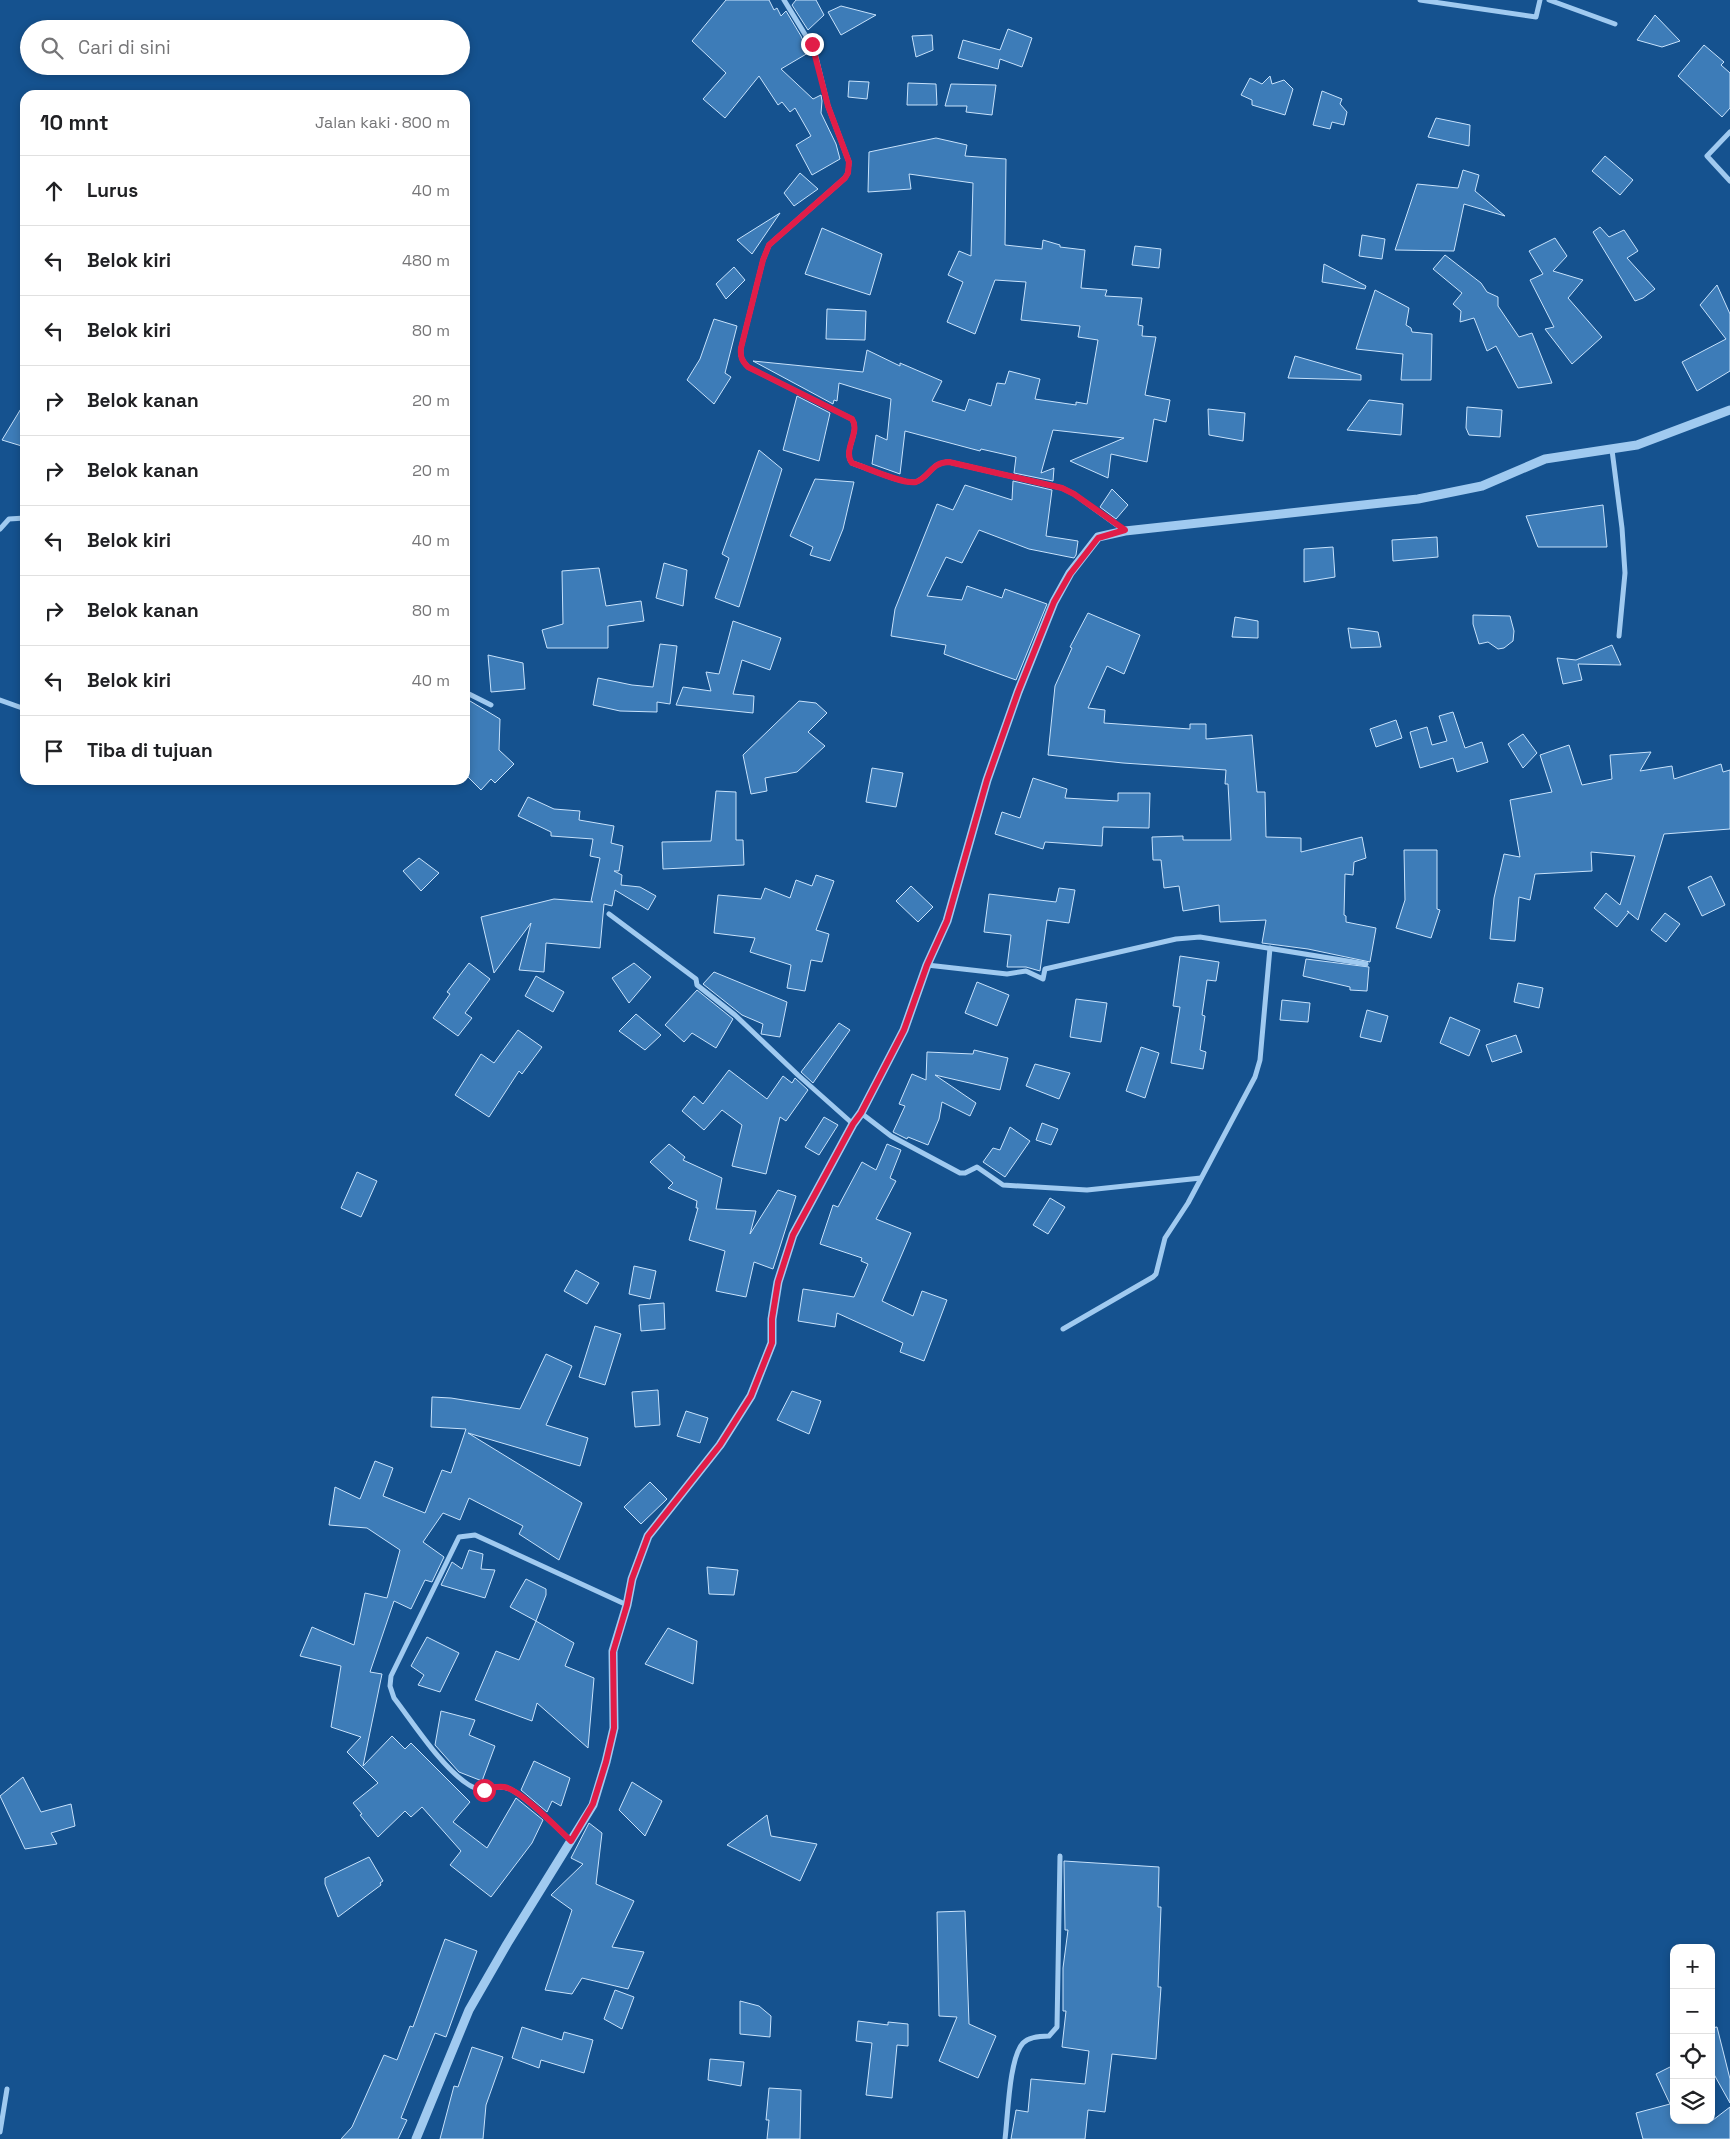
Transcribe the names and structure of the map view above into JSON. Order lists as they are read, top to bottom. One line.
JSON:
{"page":{"search":"Cari di sini","heading":["10 mnt","Jalan kaki · 800 m"],"list":[["Lurus","40 m"],["Belok kiri","480 m"],["Belok kiri","80 m"],["Belok kanan","20 m"],["Belok kanan","20 m"],["Belok kiri","40 m"],["Belok kanan","80 m"],["Belok kiri","40 m"],"Tiba di tujuan"],"map_buttons":["+","−"]}}
